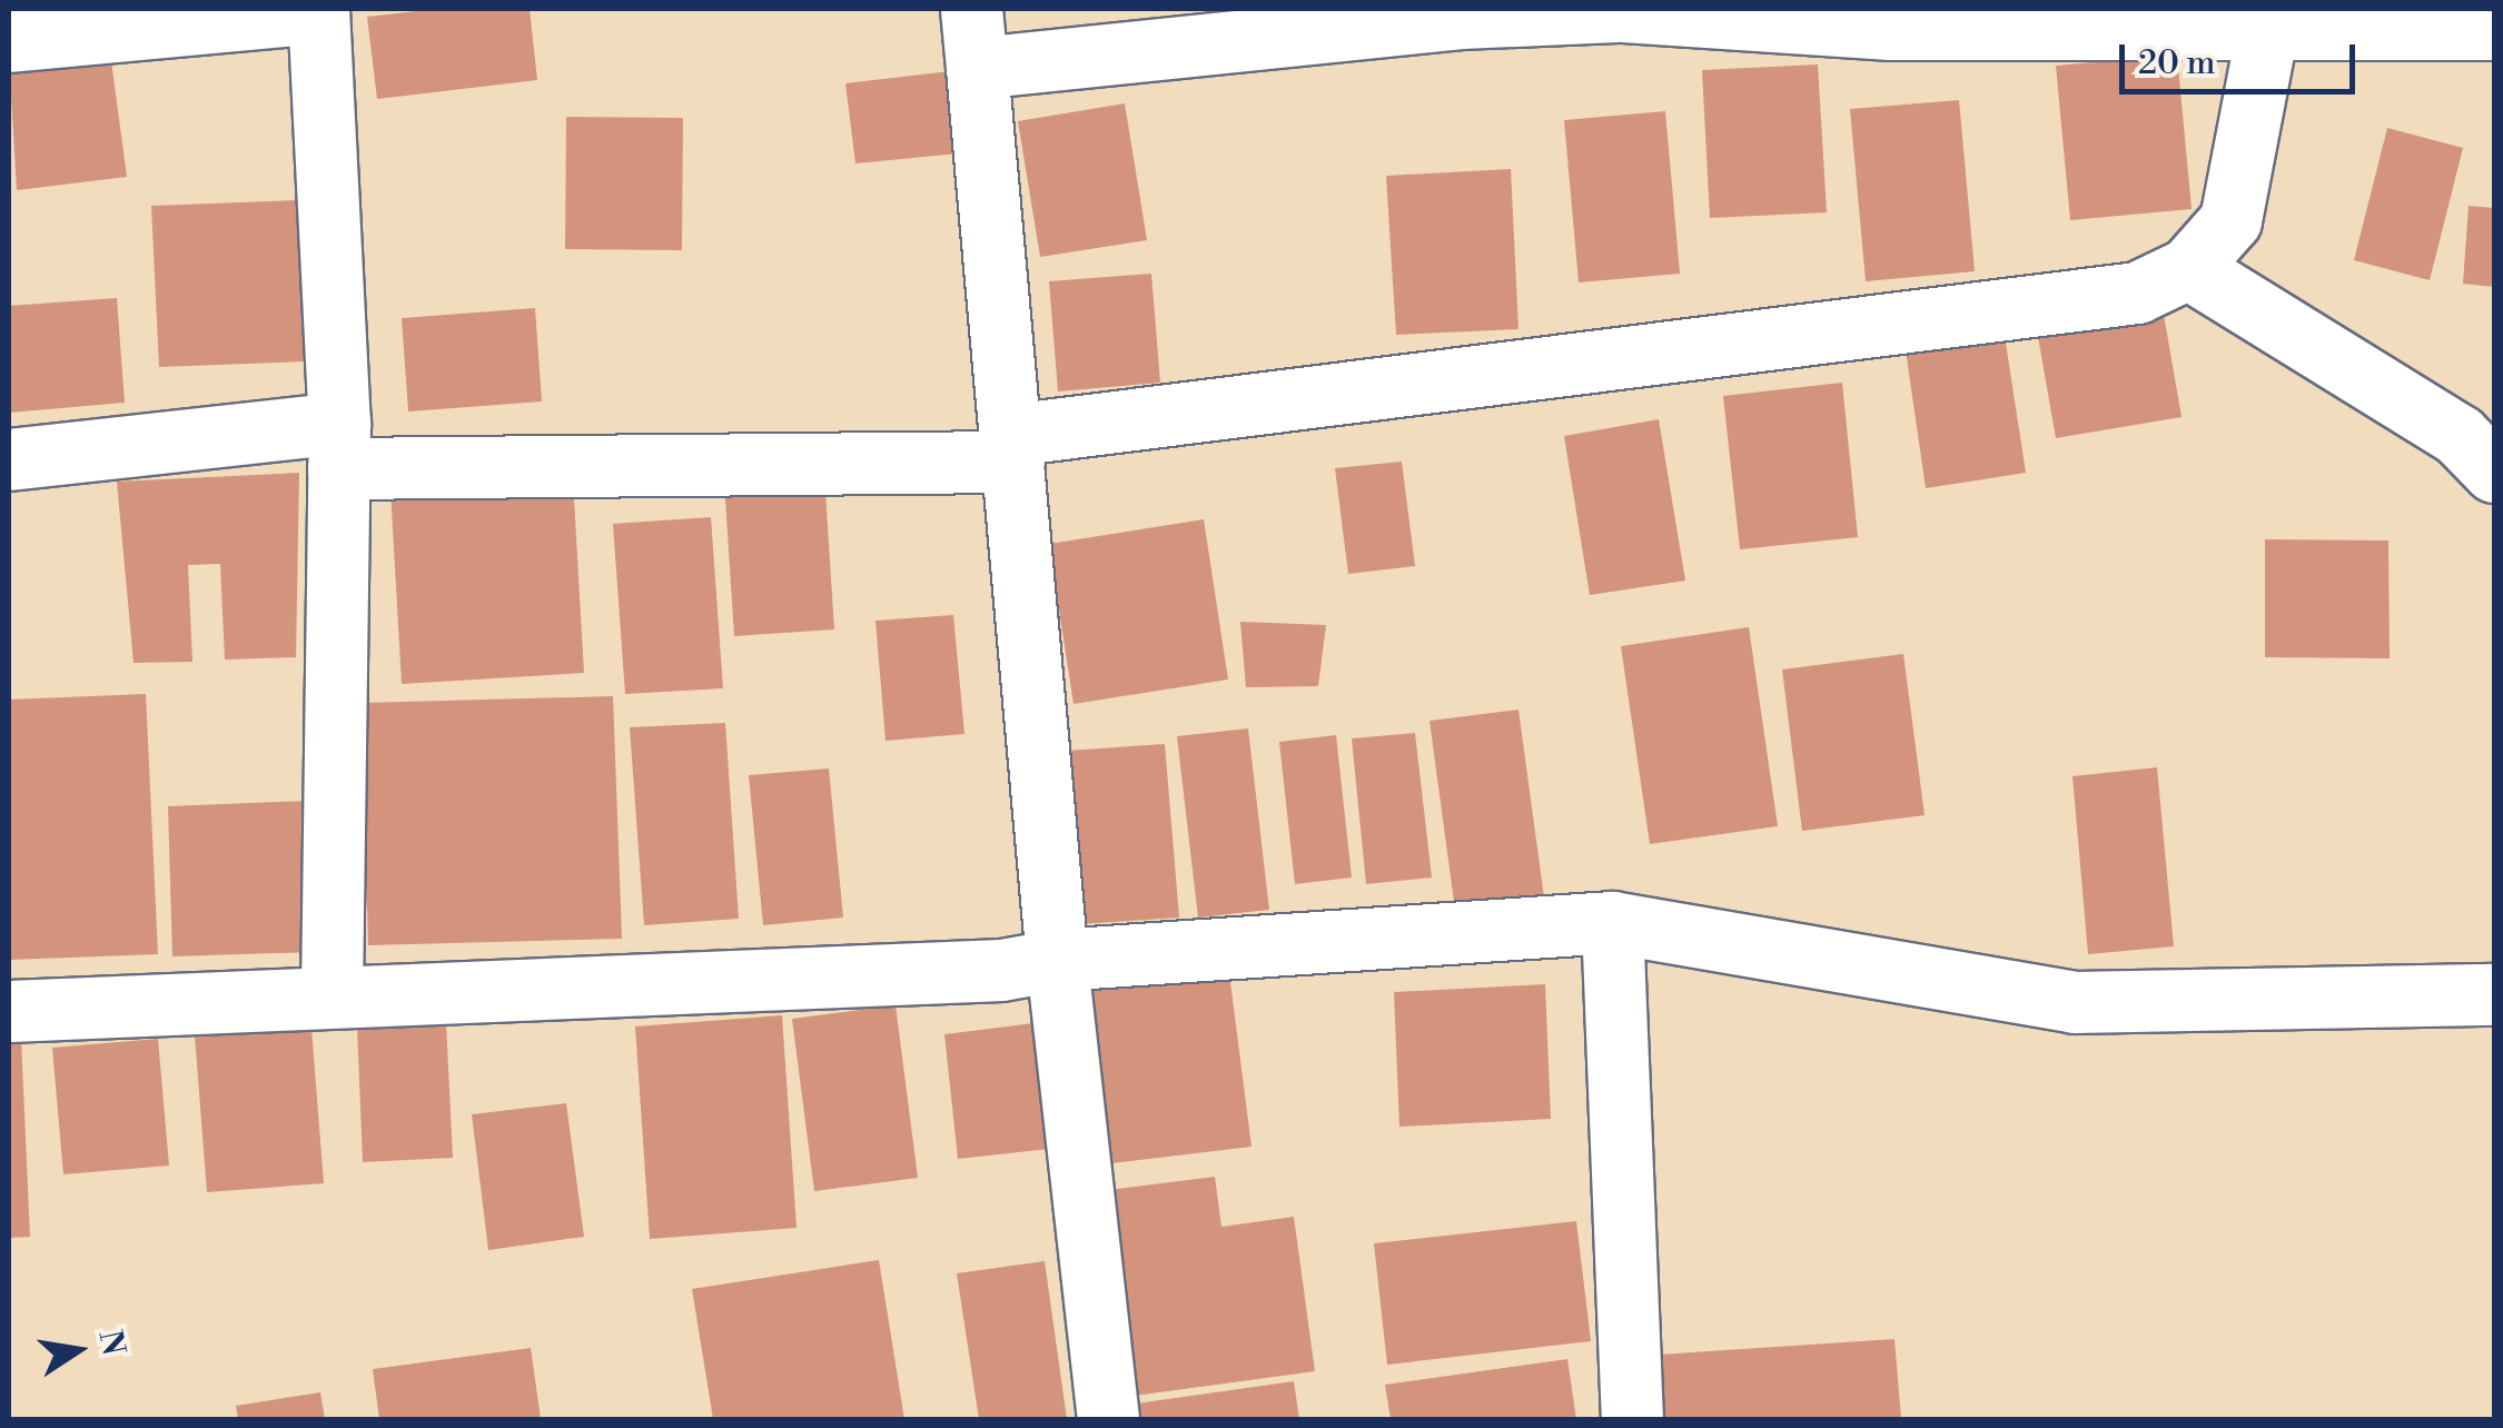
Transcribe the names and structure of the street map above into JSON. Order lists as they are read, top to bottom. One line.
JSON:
{"scale_bar":"20 m","north":"right"}
